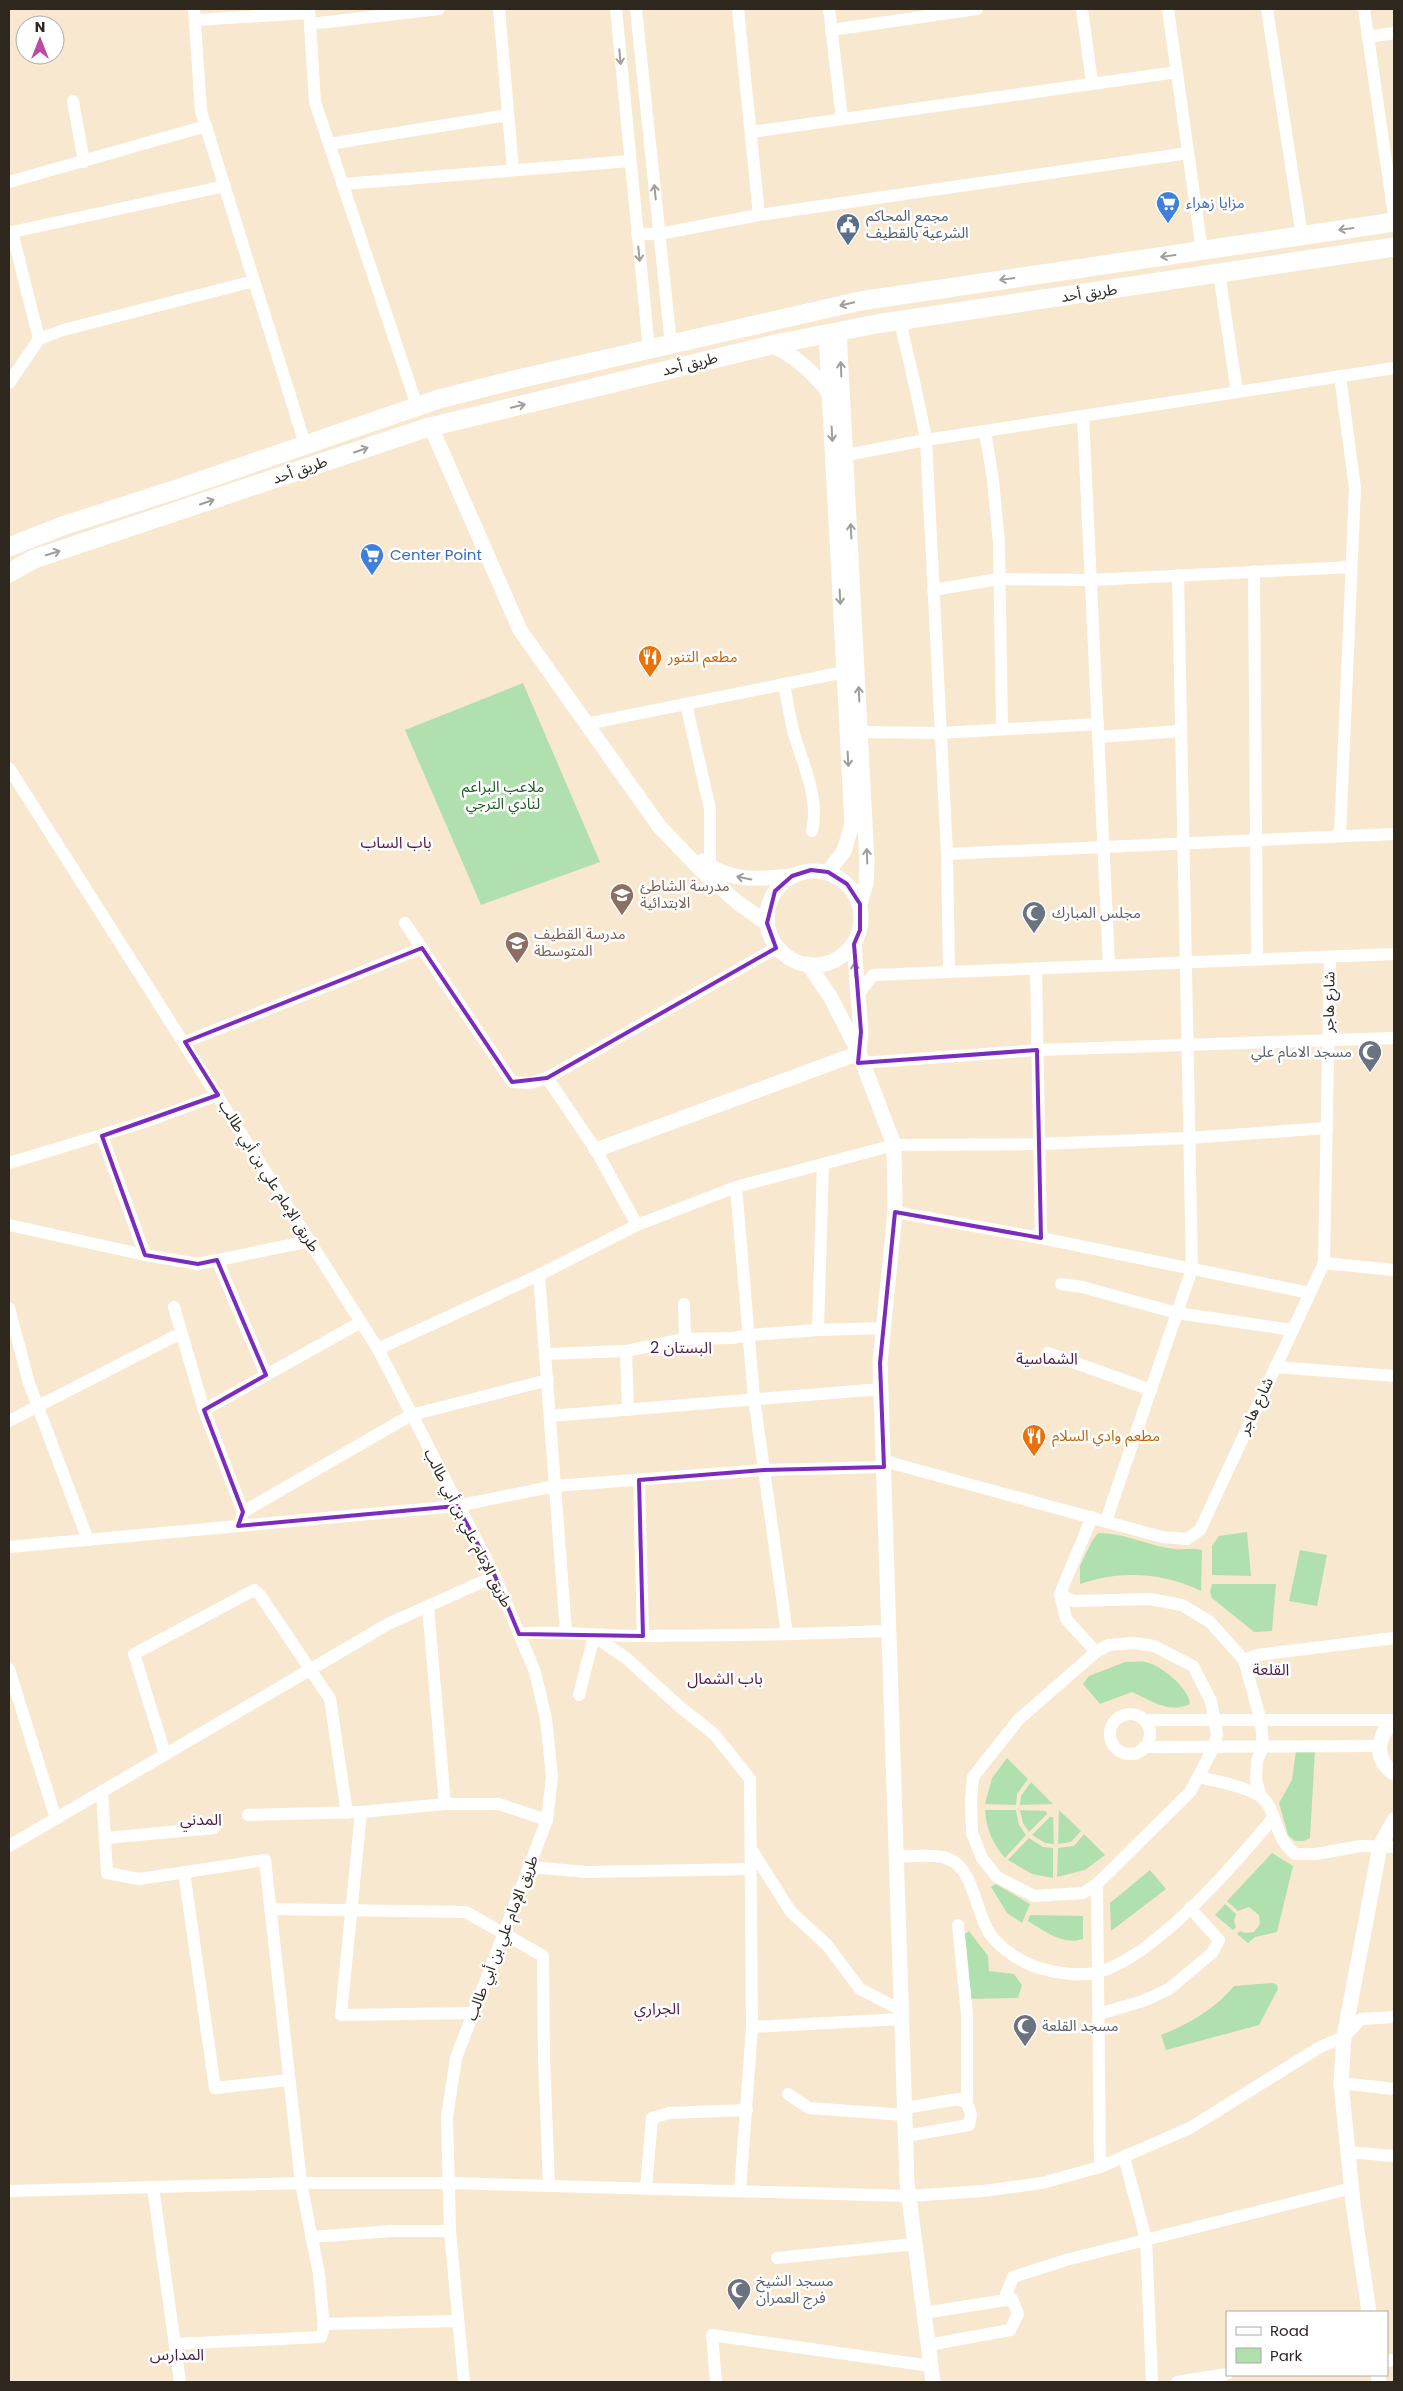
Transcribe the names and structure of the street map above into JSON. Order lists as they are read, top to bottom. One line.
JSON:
{"streets":{"main road":["طريق أحد"],"street":["شارع هاجر","طريق الإمام علي بن أبي طالب"]},"crossings":[["شارع هاجر","طريق الإمام علي بن أبي طالب"]],"districts":["باب الساب","البستان 2","الشماسية","القلعة","باب الشمال","المدني","الجراري","المدارس"],"parks":["ملاعب البراعم لنادي الترجي"],"places":{"supermarket":["مزايا زهراء","Center Point"],"public building":["مجمع المحاكم الشرعية بالقطيف"],"restaurant":["مطعم التنور","مطعم وادي السلام"],"school or university":["مدرسة الشاطئ الابتدائية","مدرسة القطيف المتوسطة"],"mosque":["مجلس المبارك","مسجد الامام علي","مسجد القلعة","مسجد الشيخ فرج العمران"]},"legend":["Road","Park"],"north":"top"}
